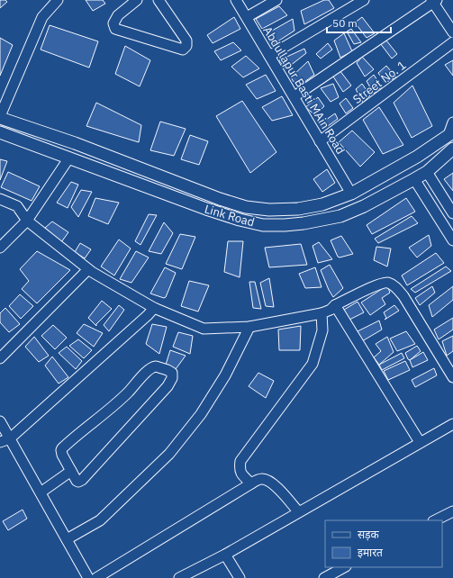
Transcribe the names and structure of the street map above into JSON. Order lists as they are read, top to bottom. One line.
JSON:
{"streets":{"main road":["Link Road"],"street":["Street No. 1","Abdullapur Basti MAin Road"]},"crossings":[["Street No. 1","Abdullapur Basti MAin Road"],["Abdullapur Basti MAin Road","Link Road"]],"legend":["सड़क","इमारत"],"scale_bar":"50 m"}
